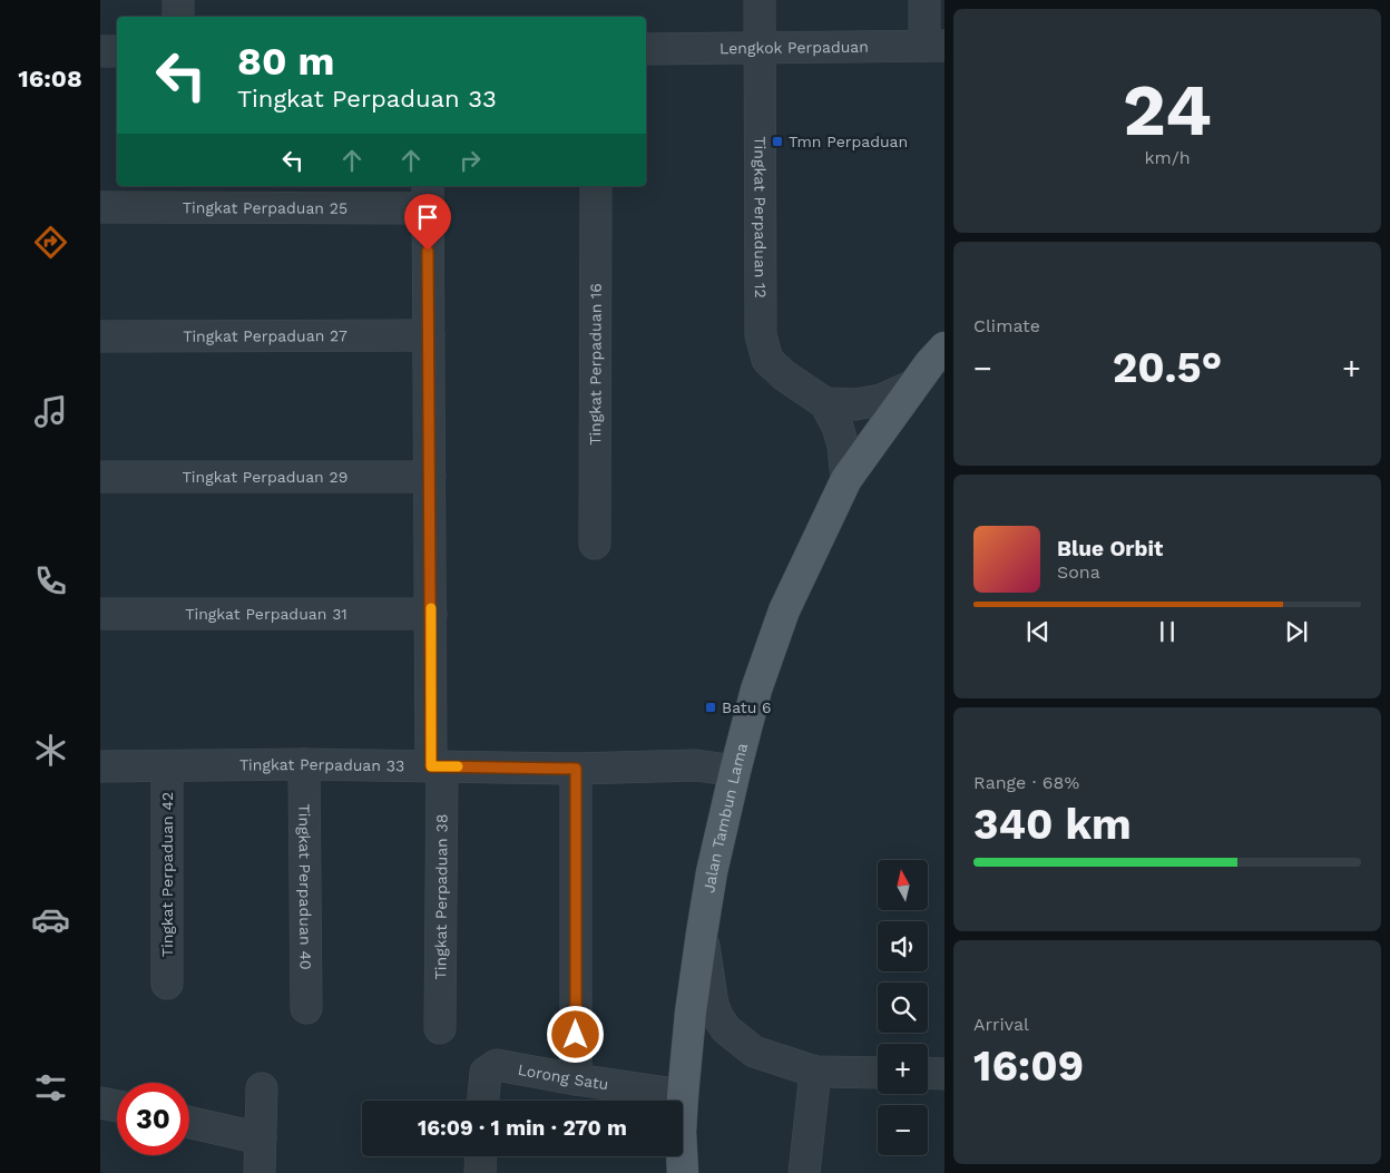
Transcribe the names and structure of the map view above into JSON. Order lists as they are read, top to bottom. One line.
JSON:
{"streets":{"main road":["Jalan Tambun Lama"],"street":["Lengkok Perpaduan","Tingkat Perpaduan 25","Tingkat Perpaduan 12","Tingkat Perpaduan 27","Tingkat Perpaduan 16","Tingkat Perpaduan 29","Tingkat Perpaduan 31","Tingkat Perpaduan 33","Tingkat Perpaduan 42","Tingkat Perpaduan 40","Tingkat Perpaduan 38","Lorong Satu"]},"crossings":[["Lengkok Perpaduan","Tingkat Perpaduan 12"],["Tingkat Perpaduan 25","Tingkat Perpaduan 38"],["Tingkat Perpaduan 12","Jalan Tambun Lama"],["Tingkat Perpaduan 27","Tingkat Perpaduan 38"],["Tingkat Perpaduan 29","Tingkat Perpaduan 38"],["Tingkat Perpaduan 31","Tingkat Perpaduan 38"],["Tingkat Perpaduan 33","Jalan Tambun Lama"],["Tingkat Perpaduan 33","Tingkat Perpaduan 42"],["Tingkat Perpaduan 33","Tingkat Perpaduan 40"],["Tingkat Perpaduan 33","Tingkat Perpaduan 38"],["Jalan Tambun Lama","Lorong Satu"]],"places":{"transit":["Tmn Perpaduan","Batu 6"]},"north":"top","page":{"tabs":"16:08","tile":[["24","km/h"],"Climate",["Range · 68%","340 km"],["Arrival","16:09"]],"turn":["80 m","Tingkat Perpaduan 33"],"heat":["−","20.5°","+"],"song":["Blue Orbit","Sona"],"map_buttons":["+","−"],"limit":"30","trip":"16:09 · 1 min · 270 m"}}
